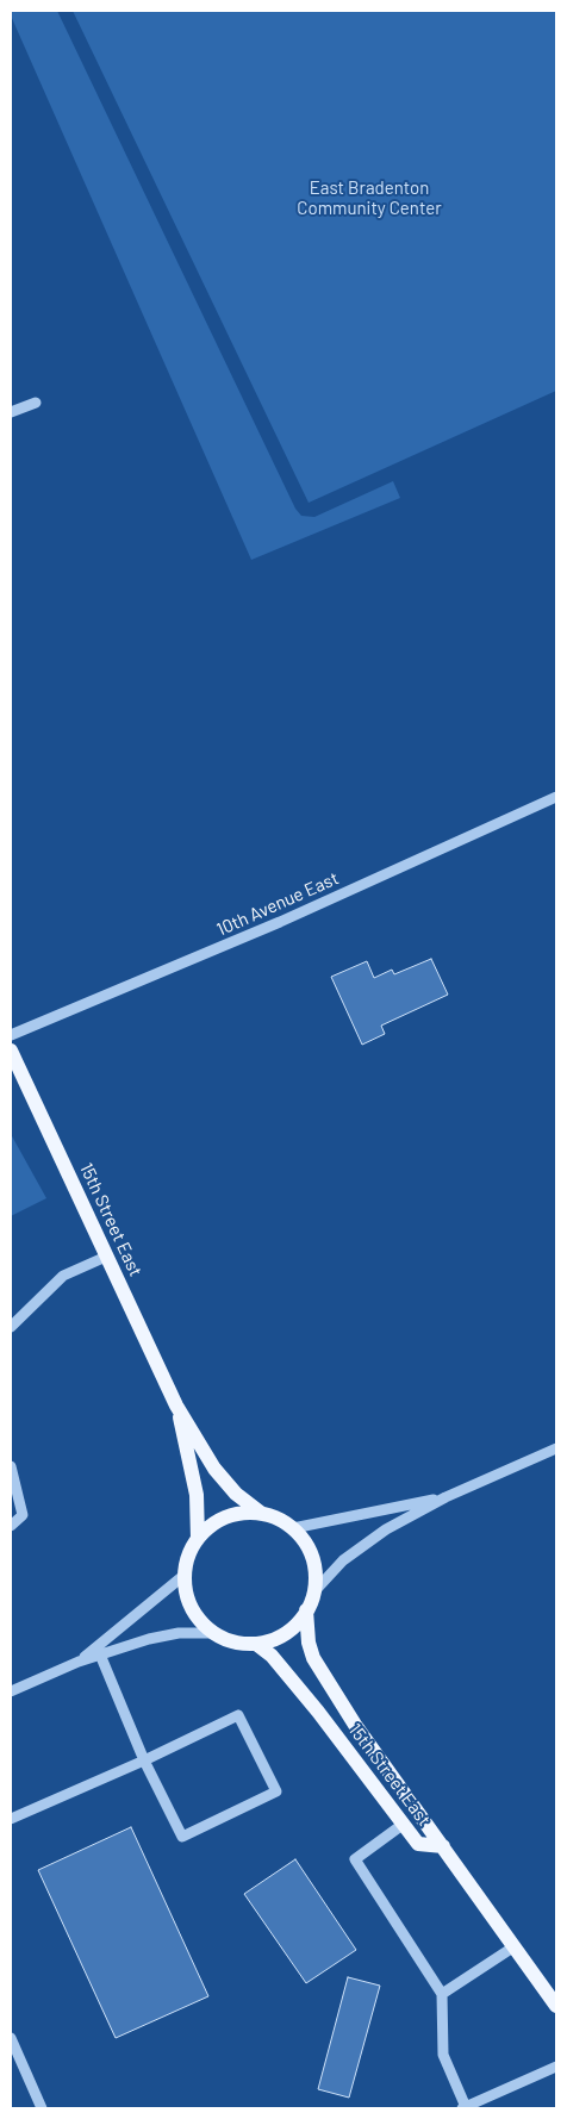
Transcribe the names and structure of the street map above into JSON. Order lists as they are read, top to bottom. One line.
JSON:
{"streets":{"main road":["15th Street East"],"street":["10th Avenue East"]},"parks":["East Bradenton Community Center"]}
